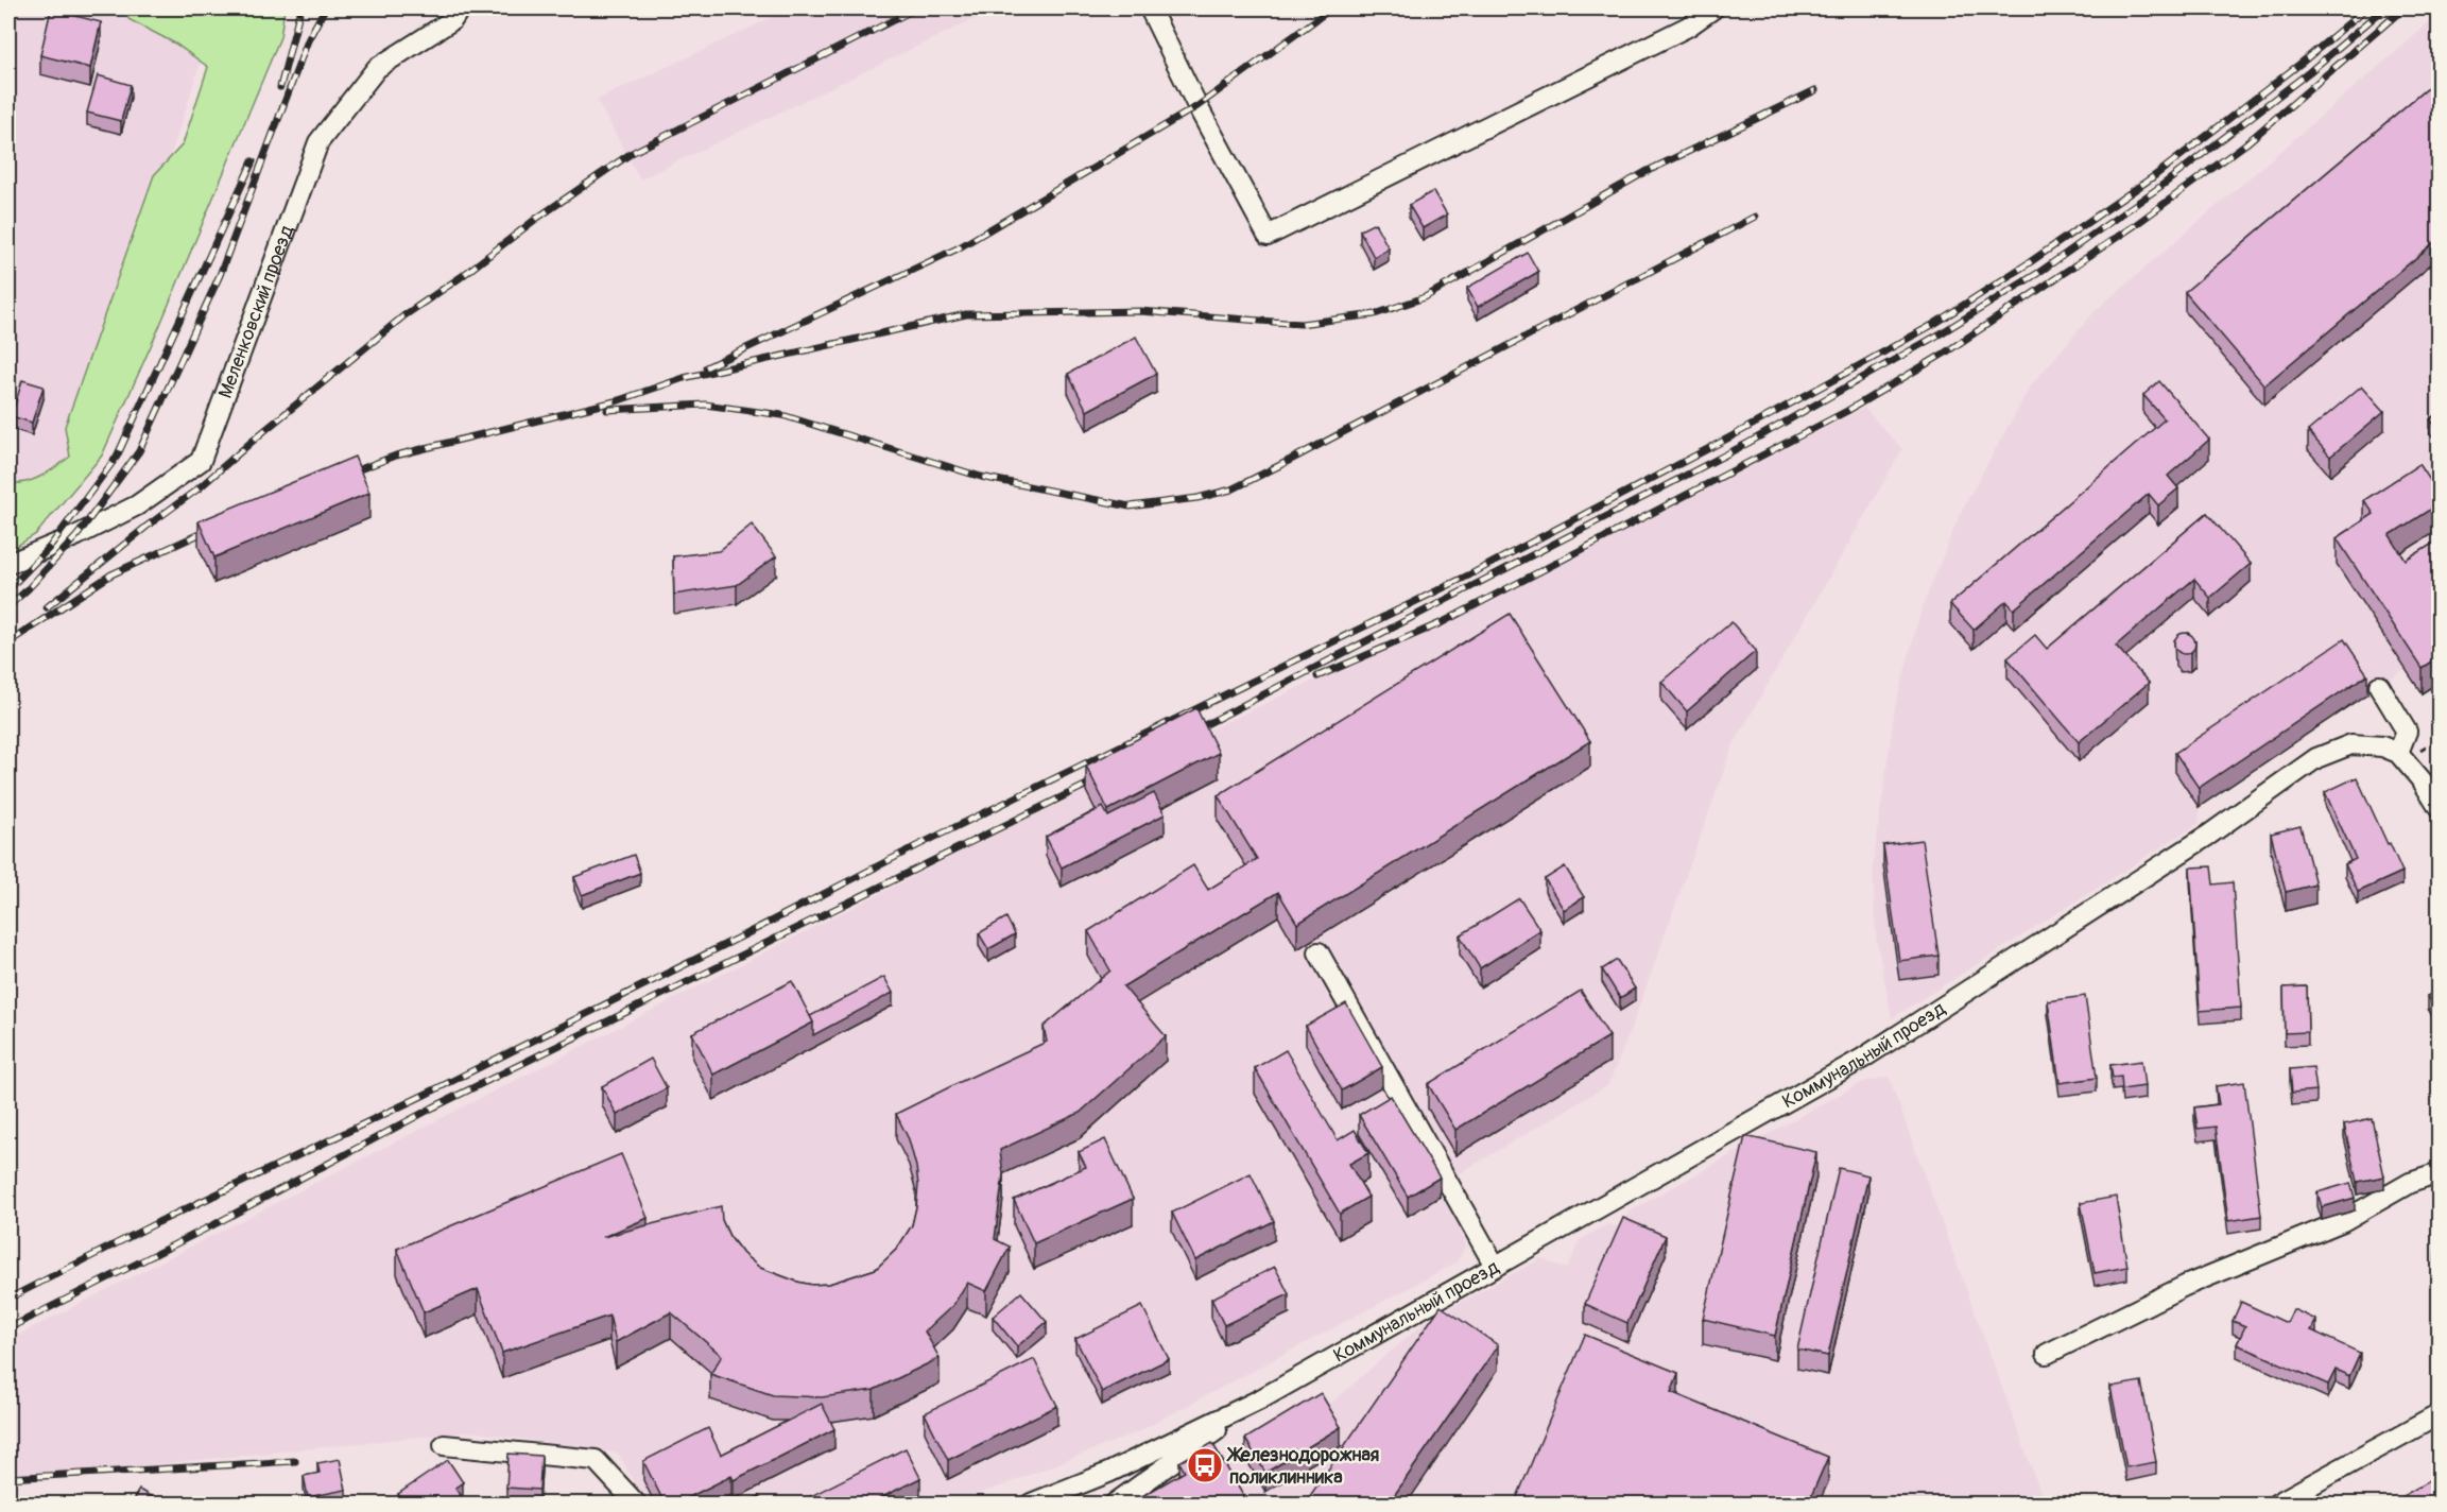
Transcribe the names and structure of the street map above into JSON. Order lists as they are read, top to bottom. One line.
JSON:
{"streets":{"street":["Меленковский проезд","Коммунальный проезд"]},"places":{"bus stop":["Железнодорожная поликлинника"]}}
